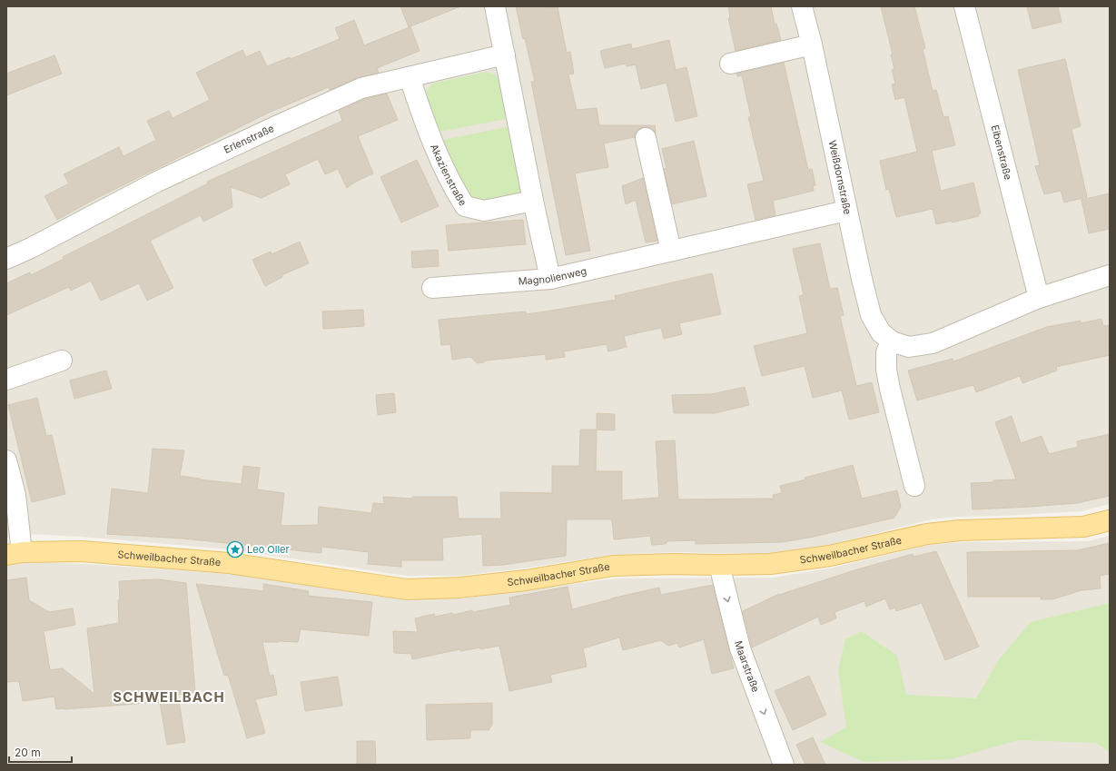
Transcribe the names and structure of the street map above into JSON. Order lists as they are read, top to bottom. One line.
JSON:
{"streets":{"main road":["Schweilbacher Straße"],"street":["Erlenstraße","Eibenstraße","Akazienstraße","Weißdornstraße","Magnolienweg","Maarstraße"]},"crossings":[["Erlenstraße","Akazienstraße"],["Eibenstraße","Weißdornstraße"],["Weißdornstraße","Magnolienweg"],["Schweilbacher Straße","Maarstraße"]],"one_way":["Maarstraße"],"districts":["SCHWEILBACH"],"places":{"place":["Leo Oller"]},"scale_bar":"20 m"}
